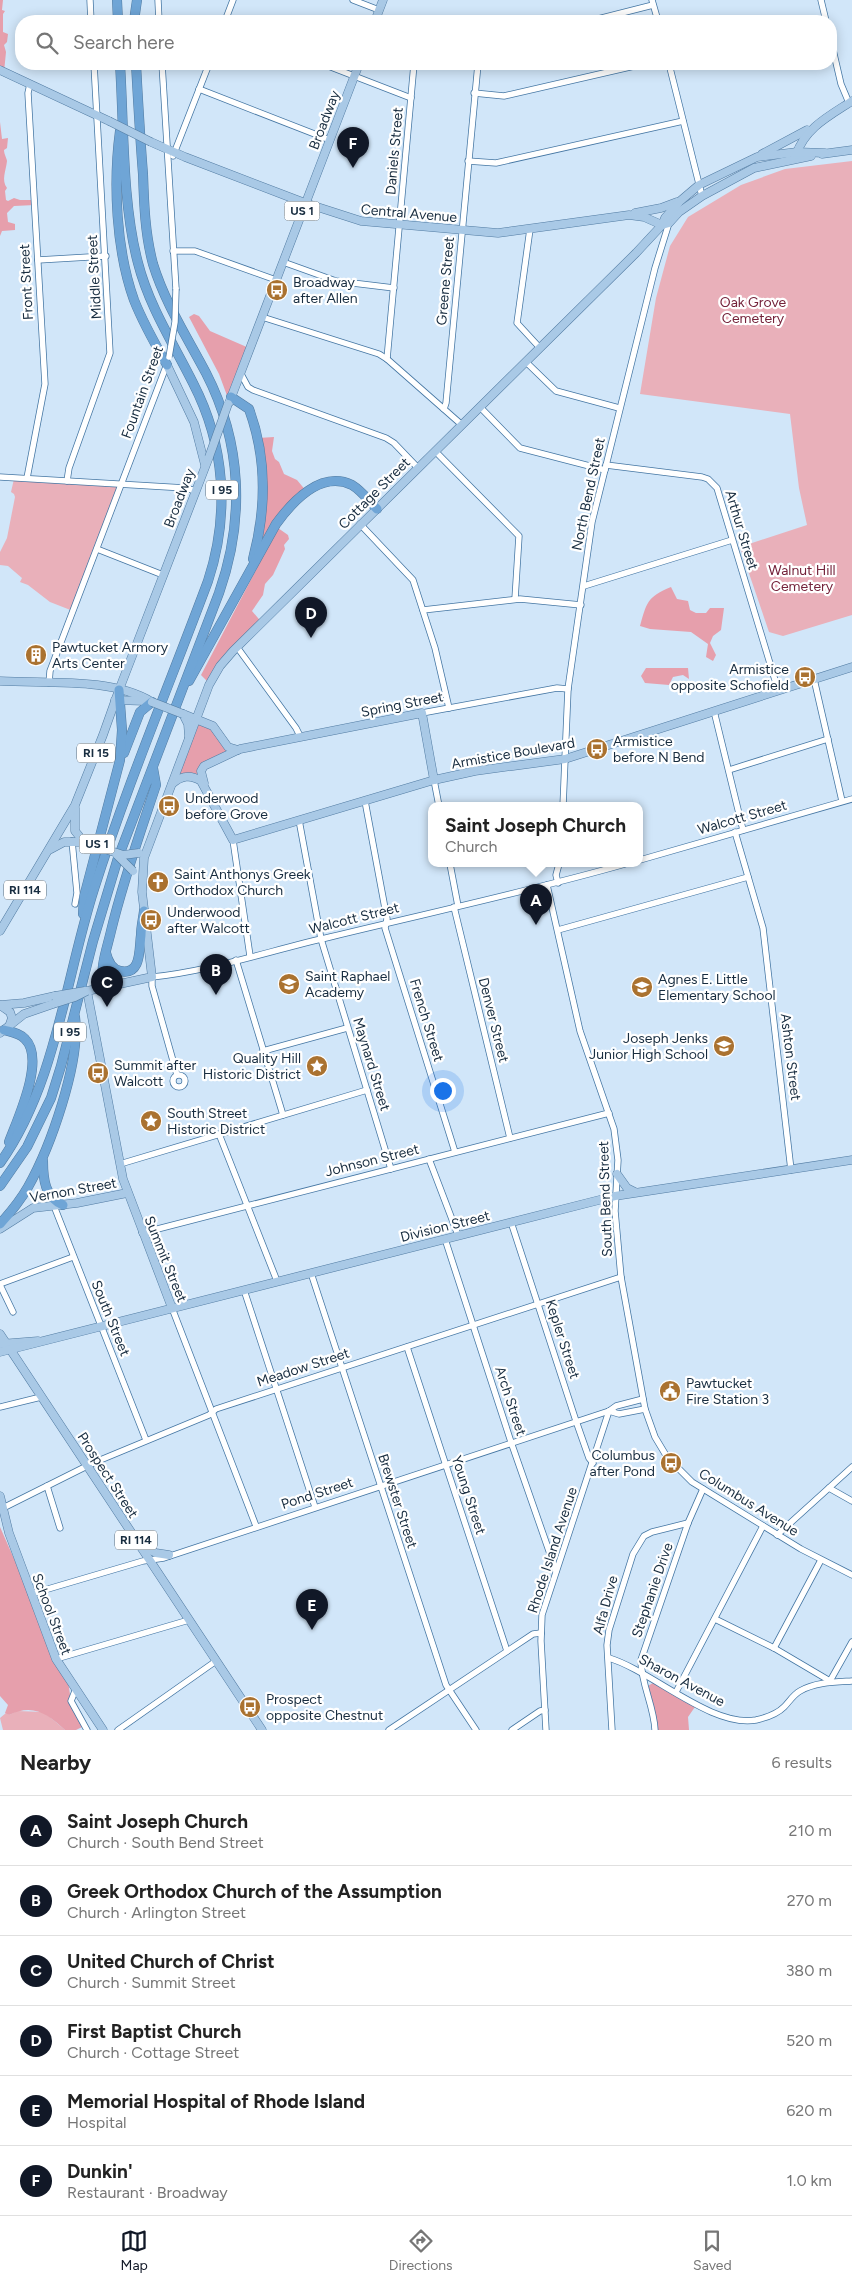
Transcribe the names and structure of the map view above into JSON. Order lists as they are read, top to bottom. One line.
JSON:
{"streets":{"highway":["US 1","I 95"],"main road":["Broadway","Central Avenue","Cottage Street","Spring Street","RI 15","Armistice Boulevard","Walcott Street","RI 114","Vernon Street","Division Street","Summit Street","Prospect Street","School Street"],"street":["Daniels Street","Middle Street","Greene Street","Front Street","Fountain Street","North Bend Street","Arthur Street","French Street","Denver Street","Ashton Street","Maynard Street","Johnson Street","South Bend Street","South Street","Kepler Street","Meadow Street","Arch Street","Pond Street","Young Street","Brewster Street","Columbus Avenue","Rhode Island Avenue","Stephanie Drive","Alfa Drive","Sharon Avenue"]},"crossings":[["Broadway","US 1"],["Broadway","Central Avenue"],["Daniels Street","Central Avenue"],["US 1","I 95"],["US 1","RI 15"],["Central Avenue","Middle Street"],["Central Avenue","Greene Street"],["Central Avenue","Front Street"],["Central Avenue","Fountain Street"],["Central Avenue","Cottage Street"],["Central Avenue","North Bend Street"],["Cottage Street","North Bend Street"],["Cottage Street","Arthur Street"],["North Bend Street","Arthur Street"],["North Bend Street","Spring Street"],["North Bend Street","Armistice Boulevard"],["Arthur Street","Armistice Boulevard"],["RI 15","RI 114"],["Armistice Boulevard","French Street"],["Armistice Boulevard","Maynard Street"],["Walcott Street","French Street"],["Walcott Street","Denver Street"],["Walcott Street","Ashton Street"],["Walcott Street","Maynard Street"],["Walcott Street","South Bend Street"],["Walcott Street","Summit Street"],["French Street","Johnson Street"],["Denver Street","Johnson Street"],["Ashton Street","Division Street"],["Maynard Street","Johnson Street"],["Johnson Street","South Bend Street"],["Johnson Street","Summit Street"],["Vernon Street","Summit Street"],["Vernon Street","South Street"],["South Bend Street","Division Street"],["South Bend Street","Meadow Street"],["South Bend Street","Pond Street"],["South Bend Street","Columbus Avenue"],["Division Street","Summit Street"],["Division Street","South Street"],["Division Street","Kepler Street"],["Division Street","Arch Street"],["Division Street","Prospect Street"],["Division Street","Brewster Street"],["Summit Street","Meadow Street"],["Summit Street","Pond Street"],["South Street","Meadow Street"],["Kepler Street","Meadow Street"],["Kepler Street","Pond Street"],["Kepler Street","Rhode Island Avenue"],["Meadow Street","Arch Street"],["Meadow Street","Prospect Street"],["Meadow Street","Young Street"],["Meadow Street","Brewster Street"],["Meadow Street","School Street"],["Arch Street","Pond Street"],["Arch Street","Rhode Island Avenue"],["Prospect Street","Pond Street"],["Pond Street","Young Street"],["Pond Street","Brewster Street"],["Pond Street","Columbus Avenue"],["Pond Street","Rhode Island Avenue"],["Pond Street","School Street"],["Columbus Avenue","Stephanie Drive"],["Stephanie Drive","Alfa Drive"],["Stephanie Drive","Sharon Avenue"],["Alfa Drive","Sharon Avenue"]],"parks":["Oak Grove Cemetery","Walnut Hill Cemetery"],"places":{"bus stop":["Broadway after Allen","Armistice opposite Schofield","Armistice before N Bend","Underwood before Grove","Underwood after Walcott","Summit after Walcott","Columbus after Pond","Prospect opposite Chestnut"],"building":["Pawtucket Armory Arts Center"],"church":["Saint Anthonys Greek Orthodox Church"],"school or university":["Saint Raphael Academy","Agnes E. Little Elementary School","Joseph Jenks Junior High School"],"place":["Quality Hill Historic District","South Street Historic District"],"public building":["Pawtucket Fire Station 3"]},"page":{"search":"Search here","pins":["F","D","A","B","C","E"],"popup":["Saint Joseph Church","Church"],"heading":["Nearby","6 results"],"list":[{"mark":"A","name":"Saint Joseph Church","note":"Church · South Bend Street","value":"210 m"},{"mark":"B","name":"Greek Orthodox Church of the Assumption","note":"Church · Arlington Street","value":"270 m"},{"mark":"C","name":"United Church of Christ","note":"Church · Summit Street","value":"380 m"},{"mark":"D","name":"First Baptist Church","note":"Church · Cottage Street","value":"520 m"},{"mark":"E","name":"Memorial Hospital of Rhode Island","note":"Hospital","value":"620 m"},{"mark":"F","name":"Dunkin'","note":"Restaurant · Broadway","value":"1.0 km"}],"nav":["Map","Directions","Saved"]}}
